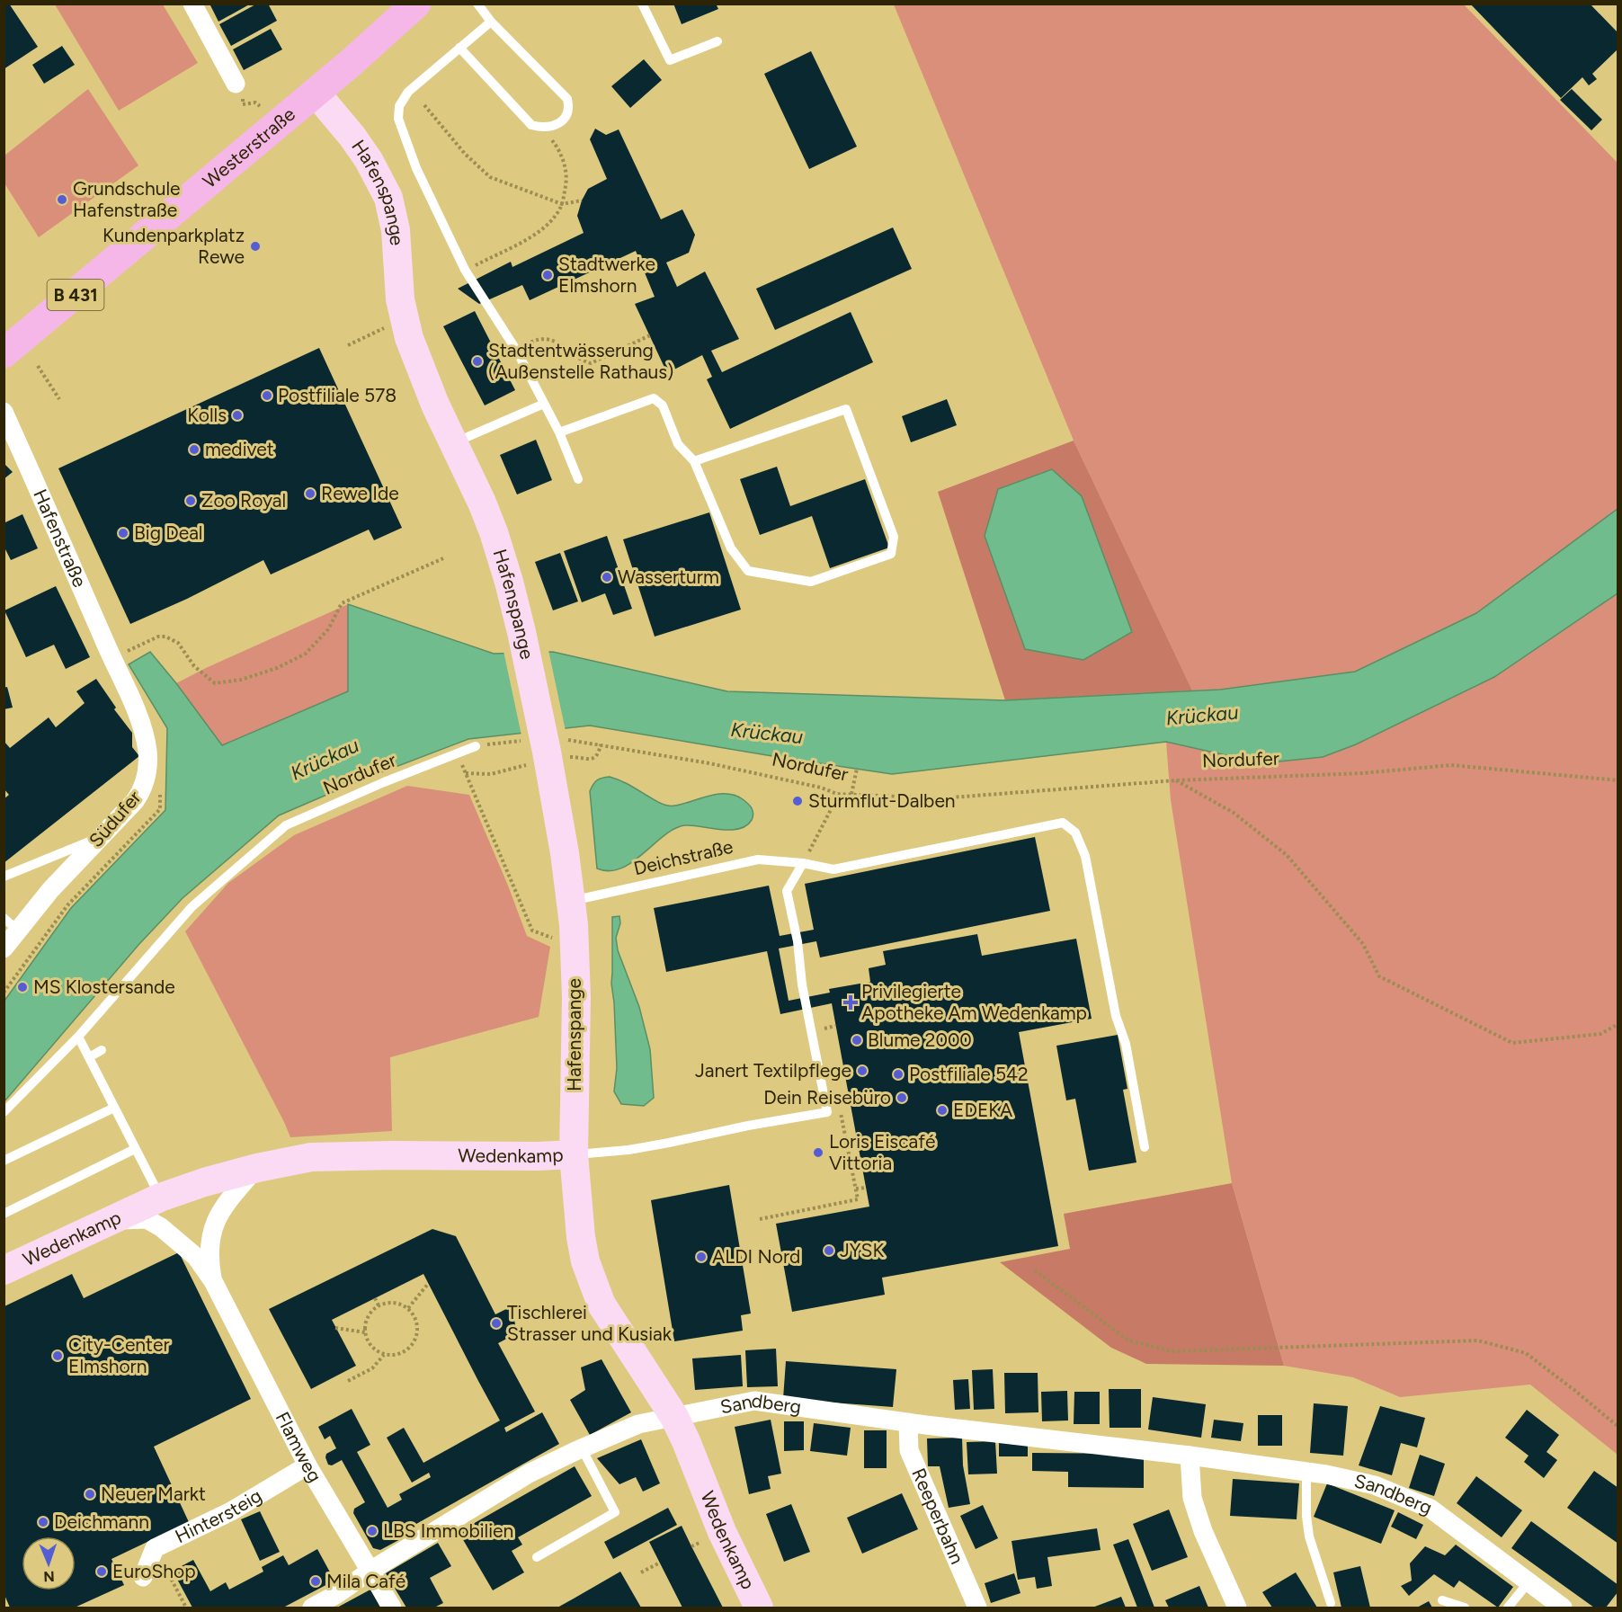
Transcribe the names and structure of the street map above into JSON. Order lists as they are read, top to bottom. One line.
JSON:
{"streets":{"main road":["Westerstraße","B 431"],"street":["Hafenspange","Hafenstraße","Südufer","Wedenkamp","Sandberg","Flamweg","Hintersteig","Reeperbahn"],"lane":["Nordufer","Deichstraße"]},"crossings":[["Westerstraße","Hafenspange"],["Hafenspange","Nordufer"],["Hafenspange","Deichstraße"],["Hafenspange","Wedenkamp"],["Hafenstraße","Südufer"],["Wedenkamp","Sandberg"],["Wedenkamp","Flamweg"],["Sandberg","Flamweg"],["Sandberg","Reeperbahn"],["Flamweg","Hintersteig"]],"water":["Krückau"],"places":{"other":["Grundschule Hafenstraße","Kundenparkplatz Rewe","Stadtwerke Elmshorn","Stadtentwässerung (Außenstelle Rathaus)","Postfiliale 578","Kolls","medivet","Rewe Ide","Zoo Royal","Big Deal","Wasserturm","Sturmflut-Dalben","MS Klostersande","Blume 2000","Janert Textilpflege","Postfiliale 542","Dein Reisebüro","EDEKA","Loris Eiscafé Vittoria","JYSK","ALDI Nord","Tischlerei Strasser und Kusiak","City-Center Elmshorn","Neuer Markt","Deichmann","LBS Immobilien","EuroShop","Mila Café"],"health":["Privilegierte Apotheke Am Wedenkamp"]},"north":"bottom"}
